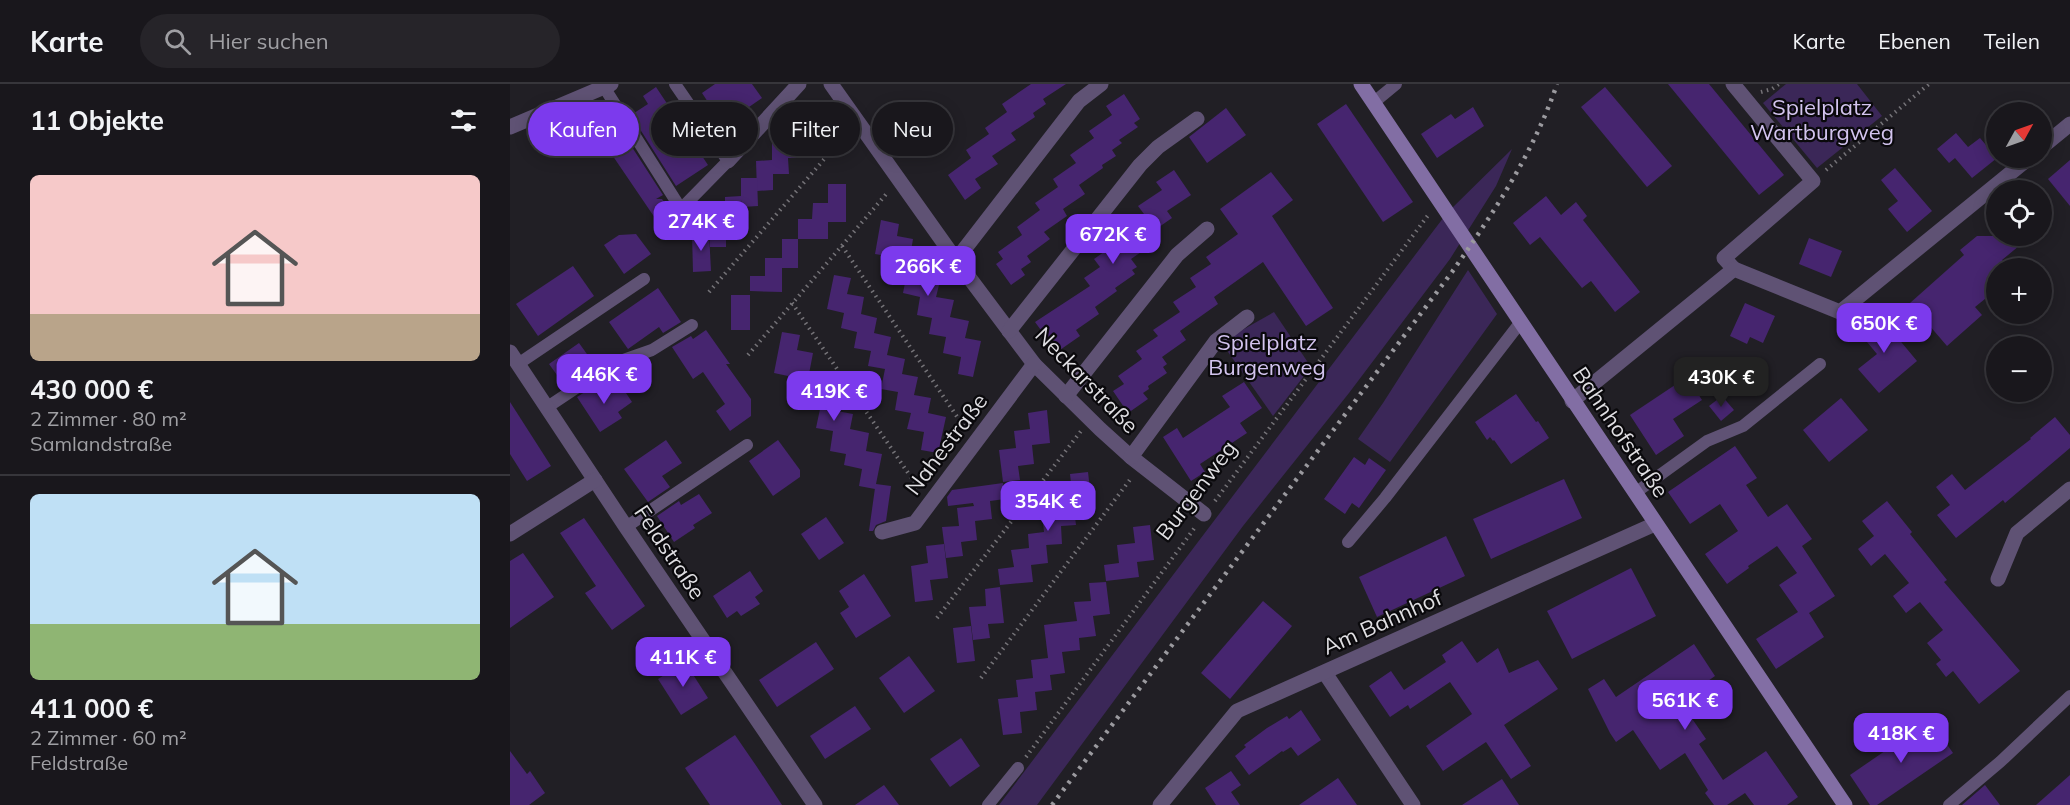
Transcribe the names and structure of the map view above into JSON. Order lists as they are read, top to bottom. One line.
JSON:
{"streets":{"street":["Neckarstraße","Bahnhofstraße","Nahestraße","Feldstraße","Am Bahnhof"],"path":["Burgenweg"]},"crossings":[["Neckarstraße","Nahestraße"],["Neckarstraße","Burgenweg"],["Bahnhofstraße","Burgenweg"],["Bahnhofstraße","Am Bahnhof"]],"parks":["Spielplatz Wartburgweg","Spielplatz Burgenweg"],"north":"top right","page":{"header":"Karte","search":"Hier suchen","nav":["Karte","Ebenen","Teilen"],"heading":"11 Objekte","map_buttons":["+","−"],"chip":["Kaufen","Mieten","Filter","Neu"],"list":[{"name":"430 000 €","note":"2 Zimmer · 80 m² · Samlandstraße"},{"name":"411 000 €","note":"2 Zimmer · 60 m² · Feldstraße"}],"price":["274K €","672K €","266K €","650K €","446K €","430K €","419K €","354K €","411K €","561K €","418K €"]}}
